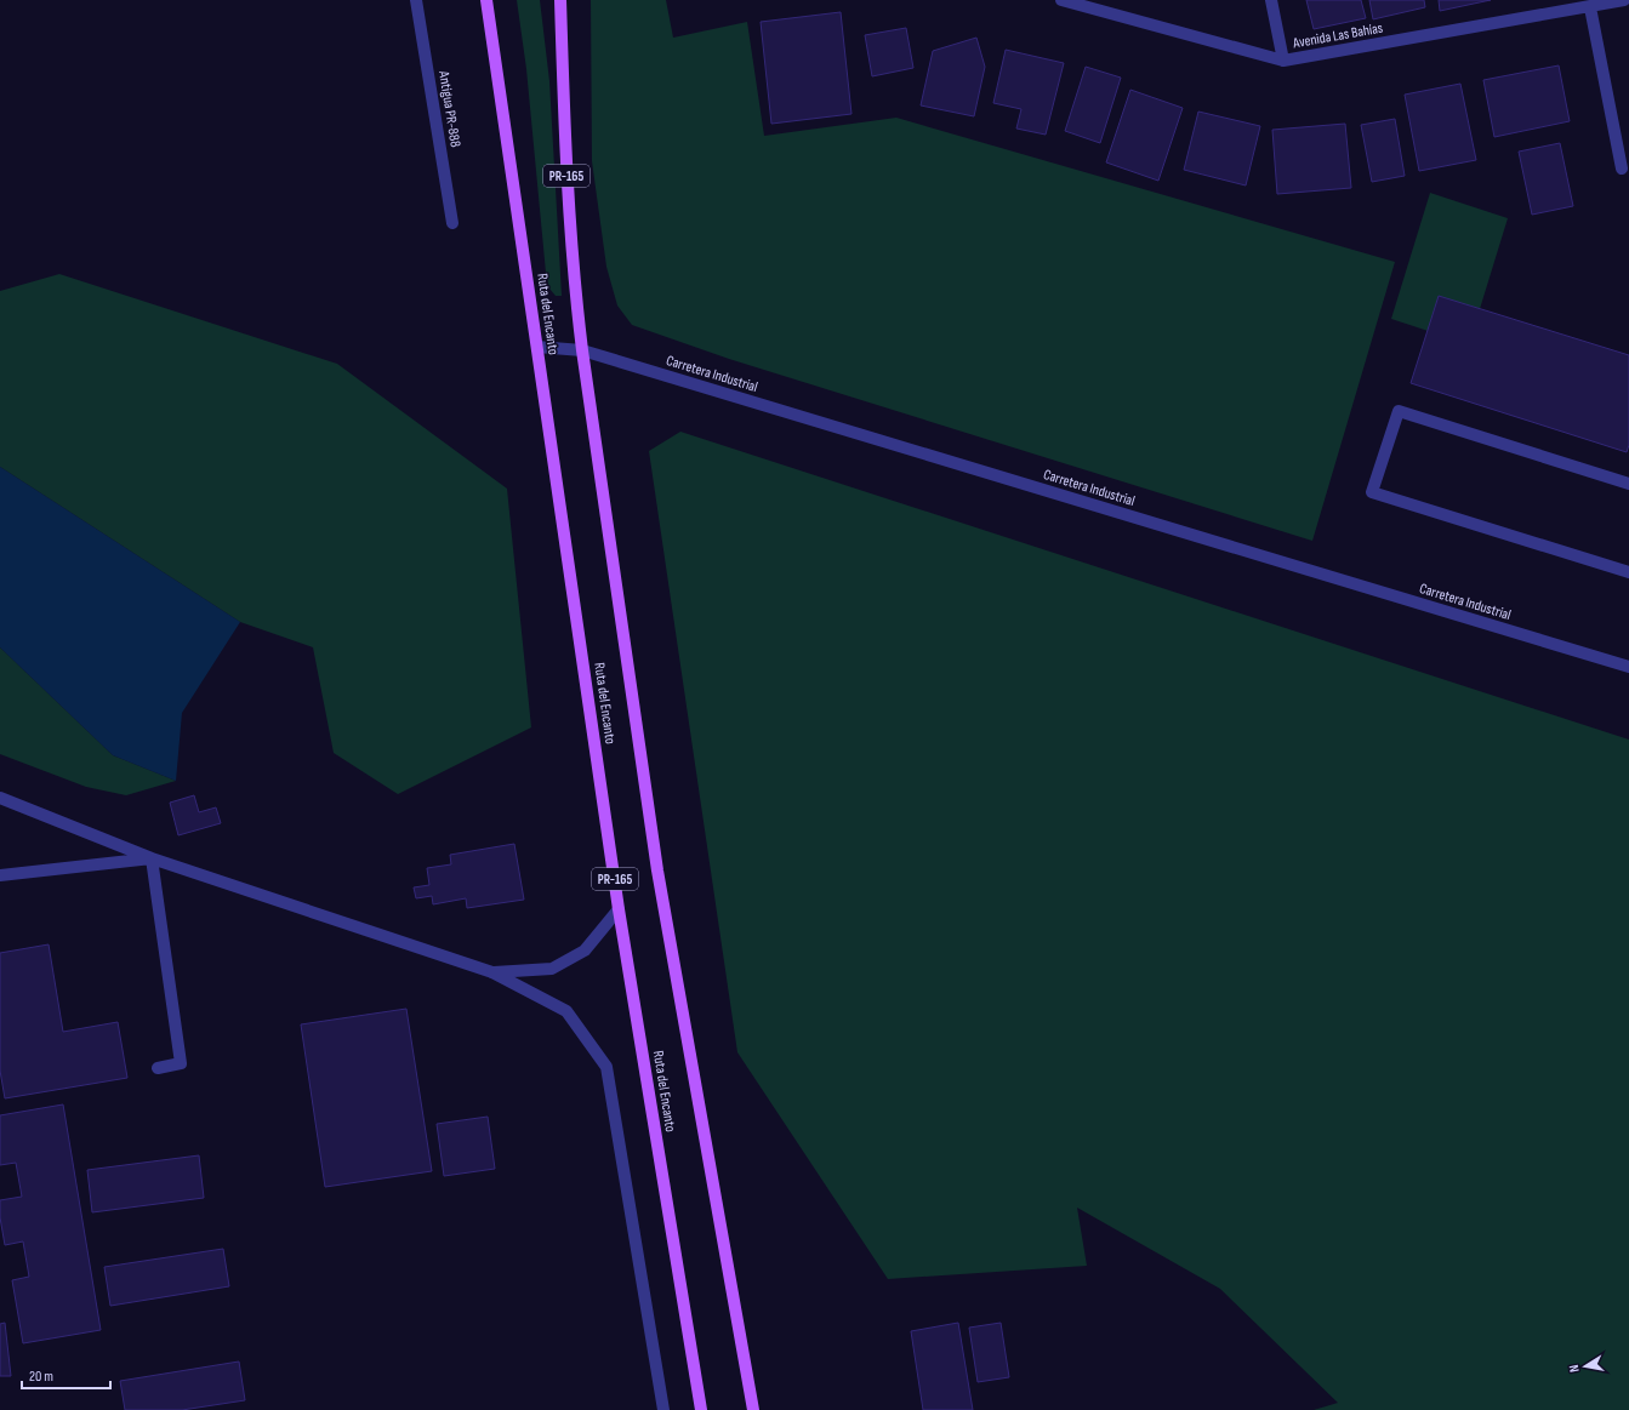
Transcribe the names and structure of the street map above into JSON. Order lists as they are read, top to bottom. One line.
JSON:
{"streets":{"main road":["PR-165","Ruta del Encanto"],"street":["Avenida Las Bahías","Antigua PR-888","Carretera Industrial"]},"crossings":[["Ruta del Encanto","Carretera Industrial"]],"scale_bar":"20 m","north":"left"}
